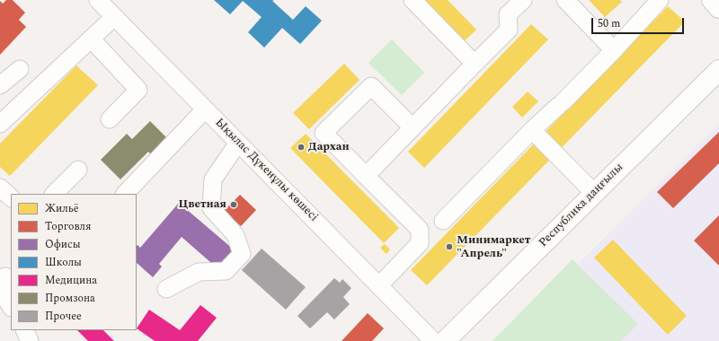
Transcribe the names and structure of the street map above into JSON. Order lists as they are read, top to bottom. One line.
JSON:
{"streets":{"main road":["Республика даңғылы"],"street":["Ықылас Дүкенұлы көшесі"]},"places":["Дархан","Цветная","Минимаркет \"Апрель\""],"legend":["Жильё","Торговля","Офисы","Школы","Медицина","Промзона","Прочее"],"scale_bar":"50 m"}
